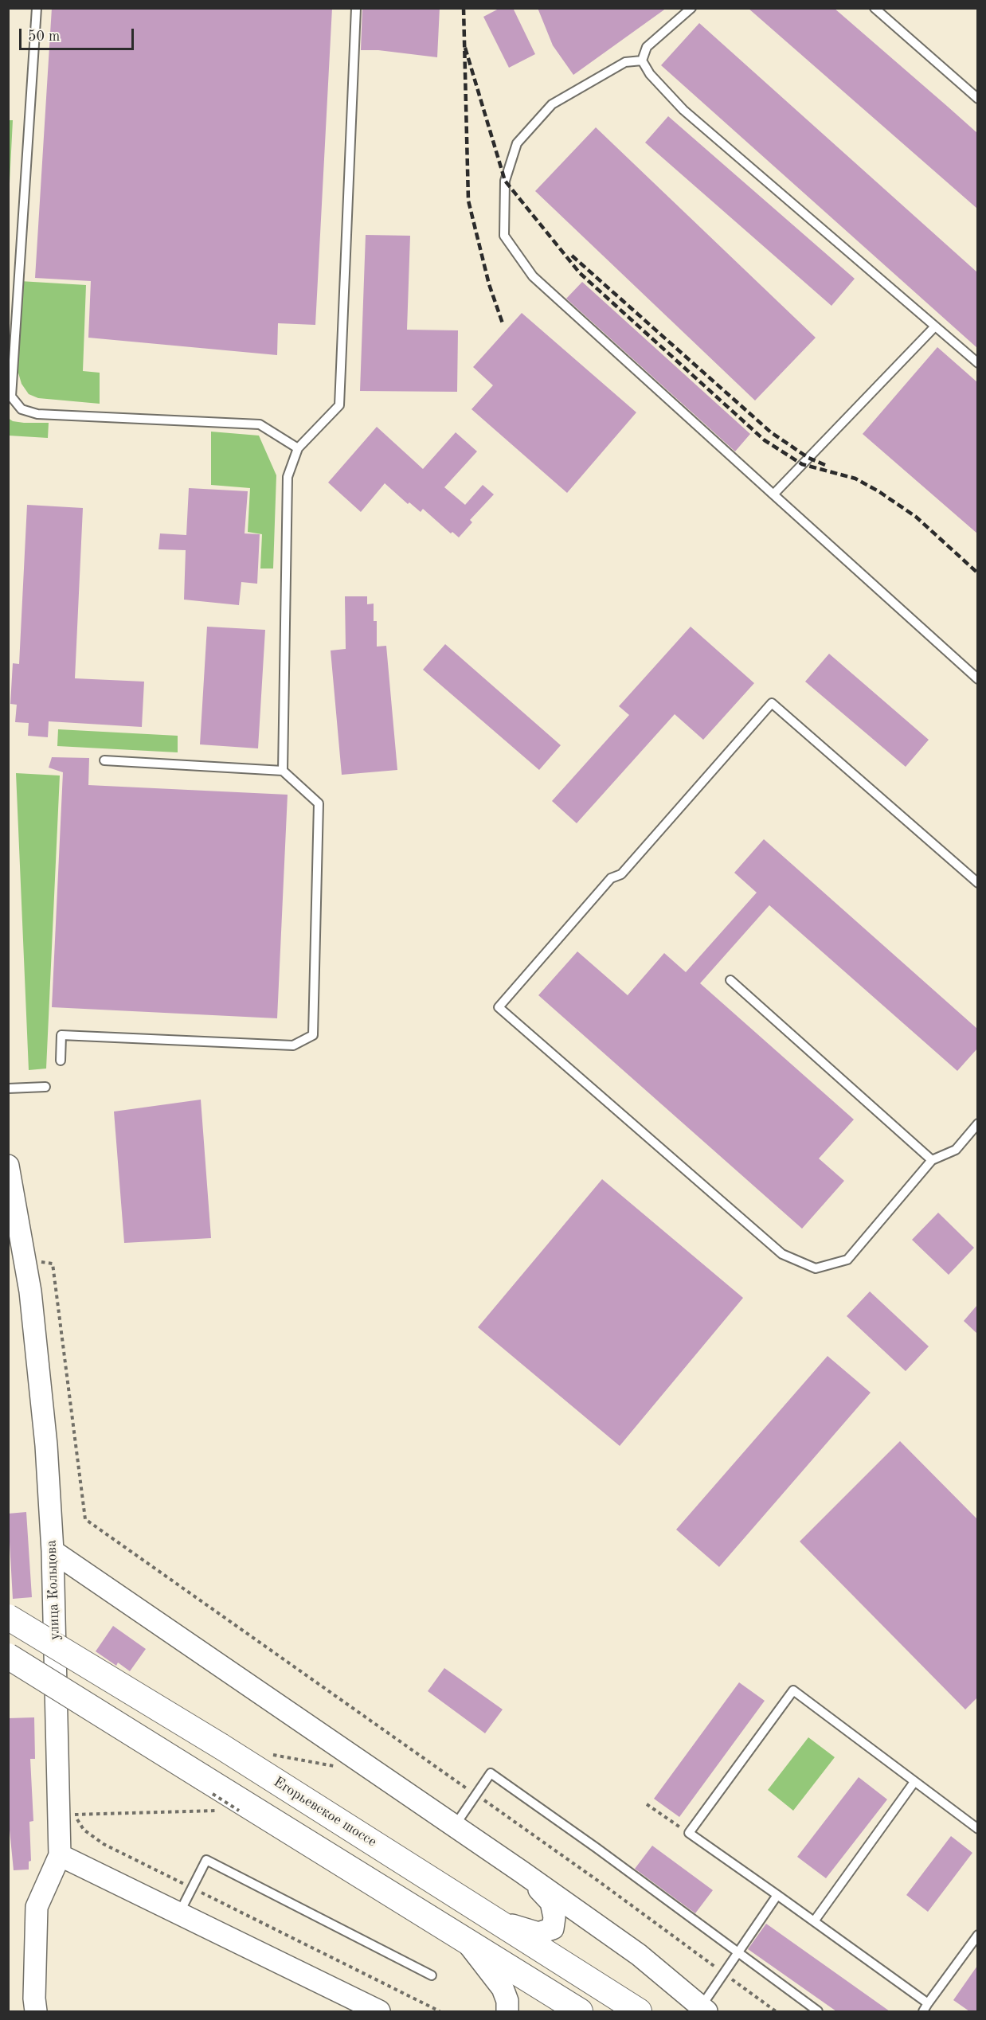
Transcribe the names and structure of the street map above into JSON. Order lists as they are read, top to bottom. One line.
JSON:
{"streets":{"main road":["Егорьевское шоссе"],"street":["улица Кольцова"]},"scale_bar":"50 m"}
